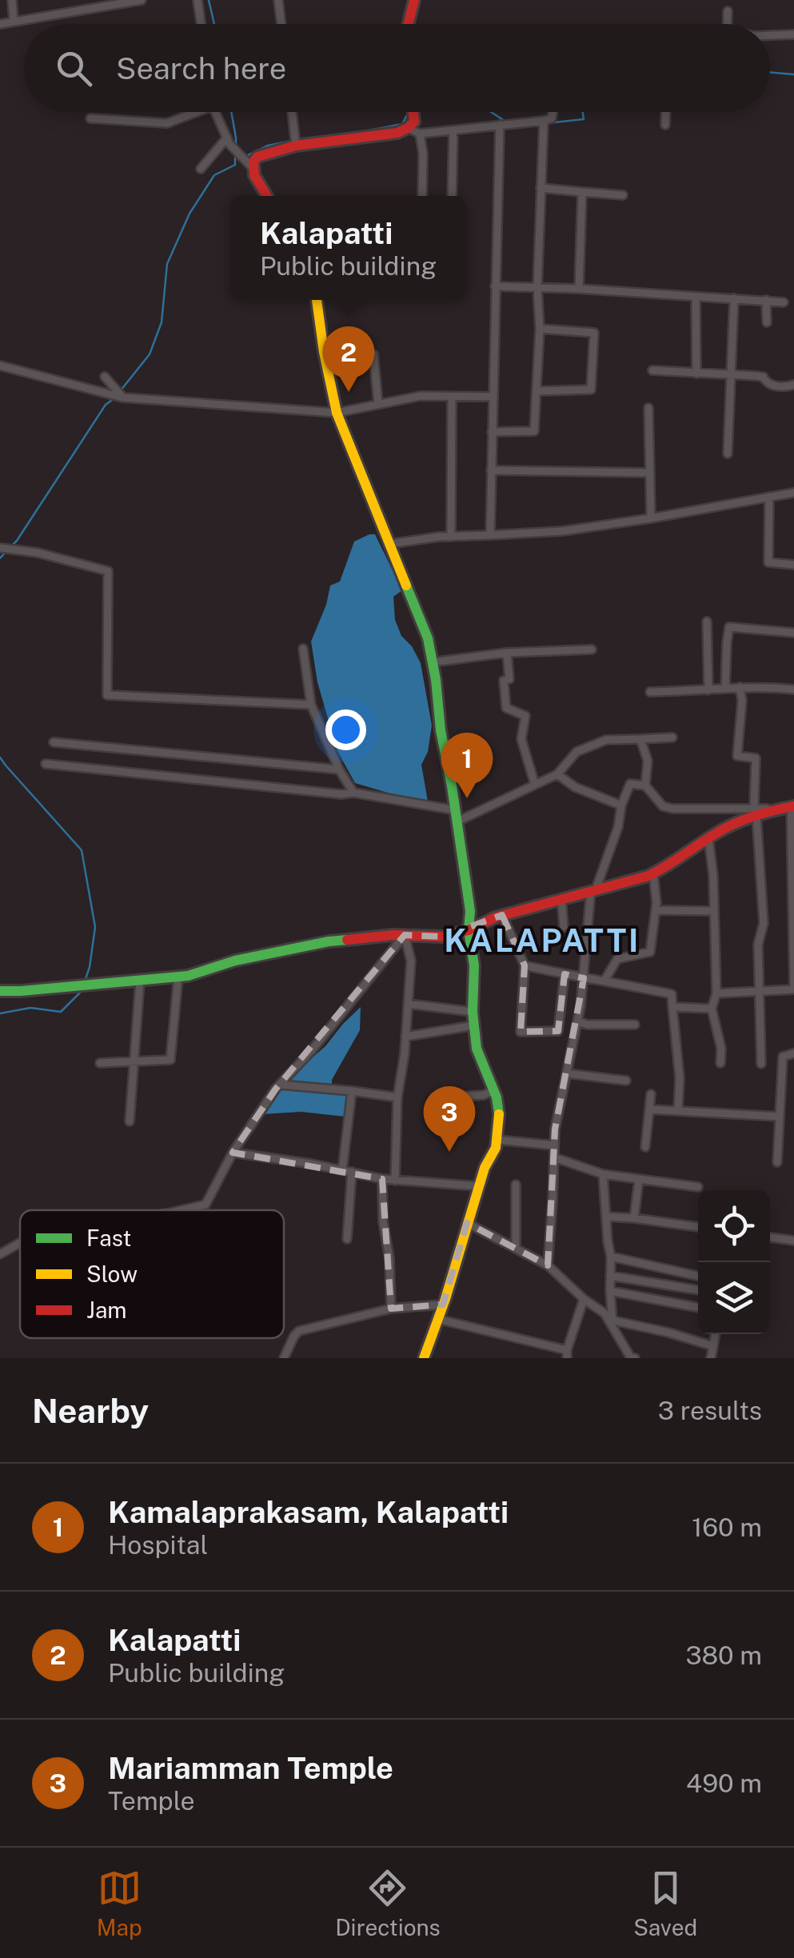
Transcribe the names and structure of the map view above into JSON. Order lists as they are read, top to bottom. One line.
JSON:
{"districts":["KALAPATTI"],"legend":["Fast","Slow","Jam"],"page":{"search":"Search here","popup":["Kalapatti","Public building"],"pins":["2","1","3"],"heading":["Nearby","3 results"],"list":[{"mark":"1","name":"Kamalaprakasam, Kalapatti","note":"Hospital","value":"160 m"},{"mark":"2","name":"Kalapatti","note":"Public building","value":"380 m"},{"mark":"3","name":"Mariamman Temple","note":"Temple","value":"490 m"}],"nav":["Map","Directions","Saved"]}}
